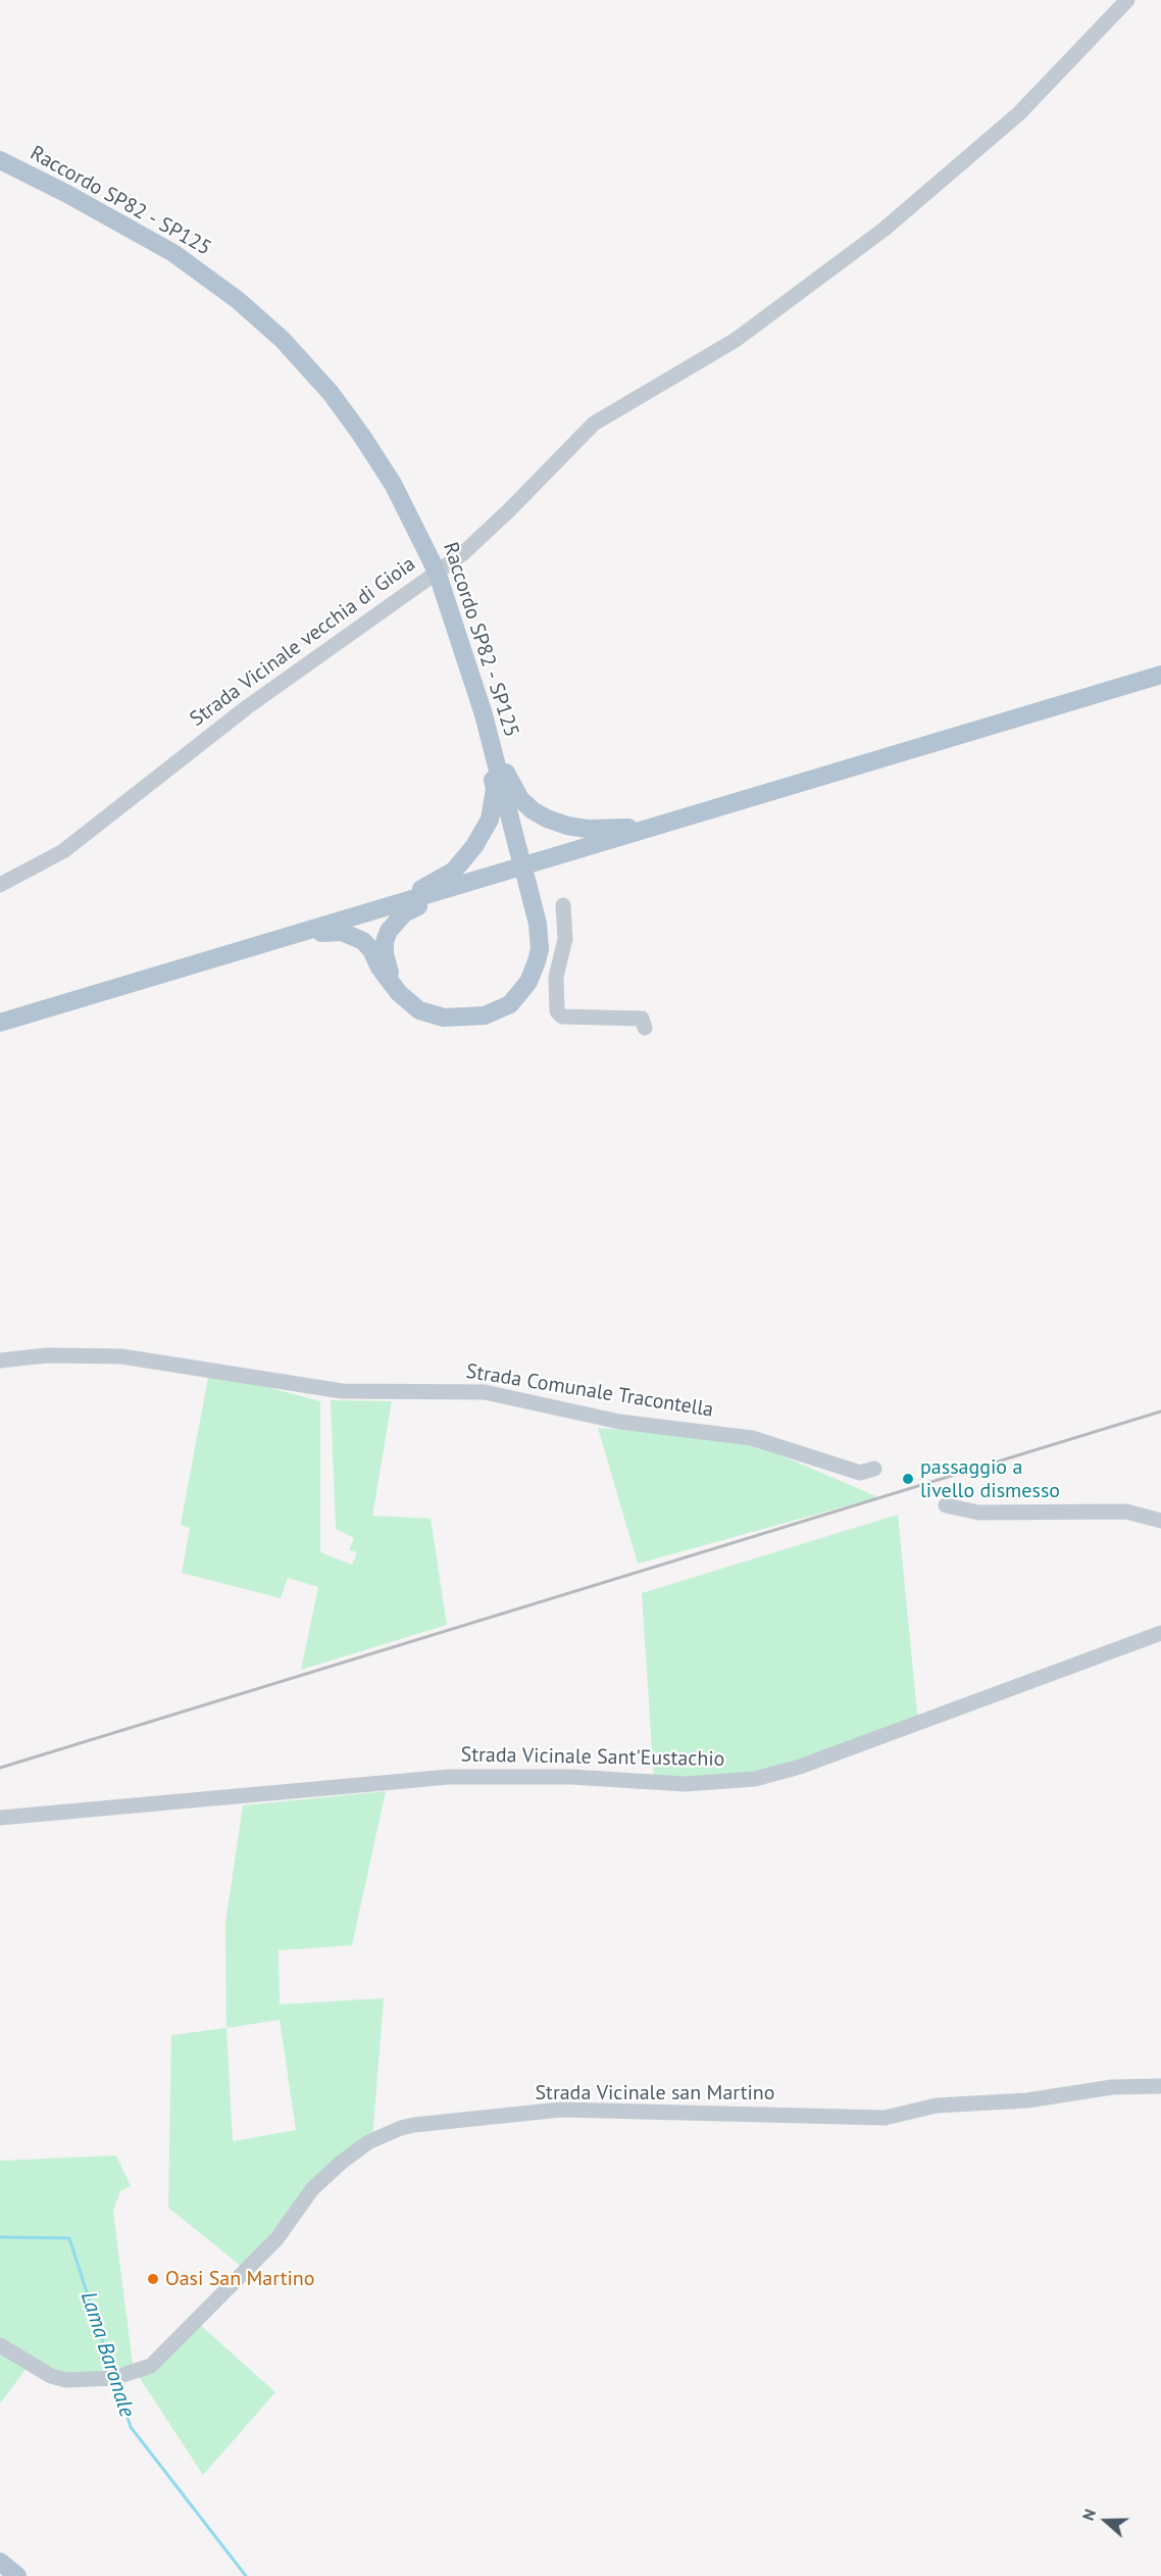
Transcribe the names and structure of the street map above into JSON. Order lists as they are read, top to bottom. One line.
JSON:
{"streets":{"main road":["Raccordo SP82 - SP125"],"street":["Strada Vicinale vecchia di Gioia","Strada Comunale Tracontella","Strada Vicinale Sant'Eustachio","Strada Vicinale san Martino"]},"water":["Lama Baronale"],"places":["passaggio a livello dismesso","Oasi San Martino"],"north":"left"}
